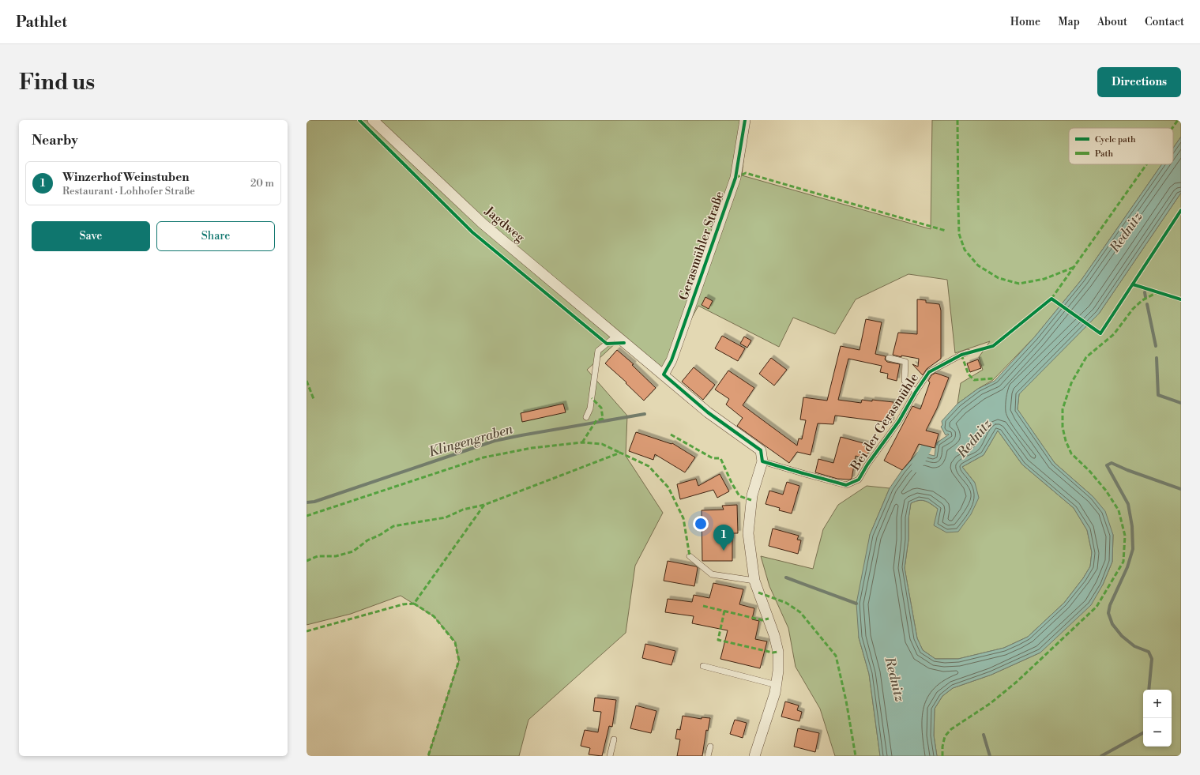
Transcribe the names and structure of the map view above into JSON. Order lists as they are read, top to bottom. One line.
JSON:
{"streets":{"street":["Jagdweg","Gerasmühler Straße"],"lane":["Bei der Gerasmühle"]},"crossings":[["Jagdweg","Gerasmühler Straße"]],"water":["Rednitz","Klingengraben"],"legend":["Cycle path","Path"],"page":{"header":"Pathlet","nav":["Home","Map","About","Contact"],"buttons":["Directions",["Save","Share"]],"title":"Find us","heading":"Nearby","list":[{"mark":"1","name":"Winzerhof Weinstuben","note":"Restaurant · Lohhofer Straße","value":"20 m"}],"pins":"1","map_buttons":["+","−"]}}
